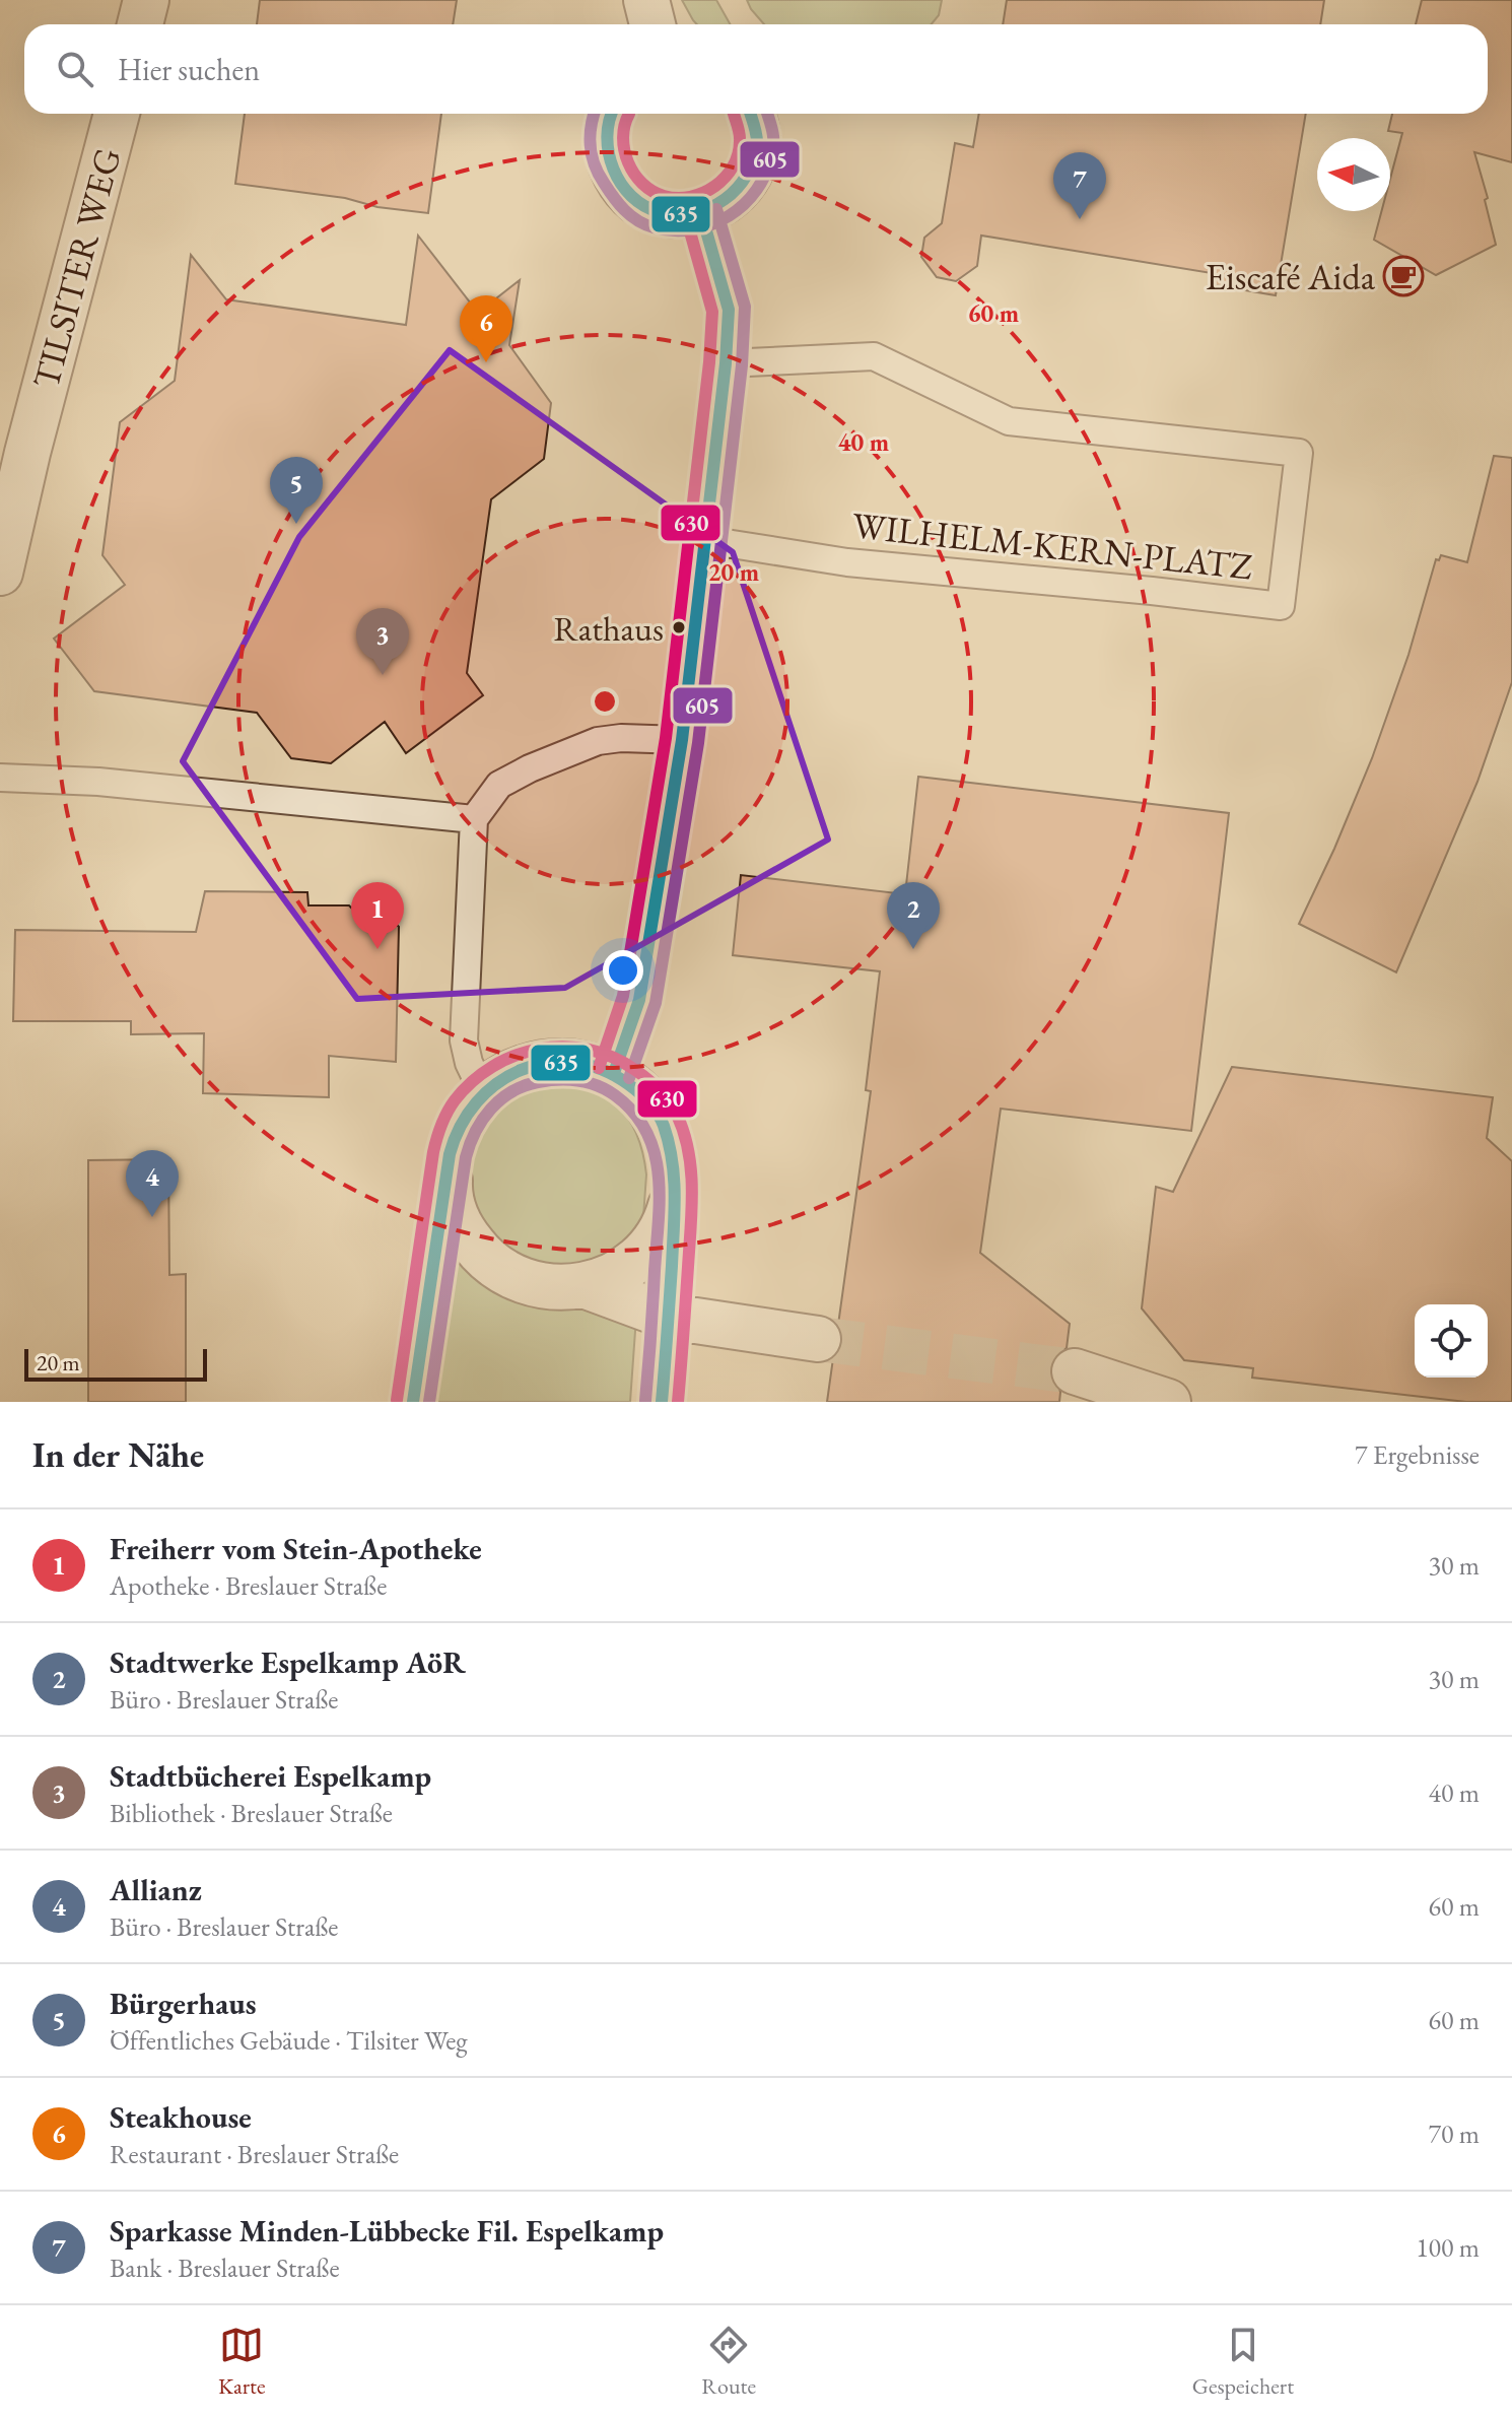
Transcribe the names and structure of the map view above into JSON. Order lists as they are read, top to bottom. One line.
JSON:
{"streets":{"street":["TILSITER WEG"],"lane":["WILHELM-KERN-PLATZ"]},"places":{"cafe":["Eiscafé Aida"],"other":["Rathaus"]},"lines":["transit line 635","transit line 605","transit line 630"],"scale_bar":"20 m","north":"left","page":{"search":"Hier suchen","pins":["7","6","5","3","1","2","4"],"scale":"20 m","heading":["In der Nähe","7 Ergebnisse"],"list":[{"mark":"1","name":"Freiherr vom Stein-Apotheke","note":"Apotheke · Breslauer Straße","value":"30 m"},{"mark":"2","name":"Stadtwerke Espelkamp AöR","note":"Büro · Breslauer Straße","value":"30 m"},{"mark":"3","name":"Stadtbücherei Espelkamp","note":"Bibliothek · Breslauer Straße","value":"40 m"},{"mark":"4","name":"Allianz","note":"Büro · Breslauer Straße","value":"60 m"},{"mark":"5","name":"Bürgerhaus","note":"Öffentliches Gebäude · Tilsiter Weg","value":"60 m"},{"mark":"6","name":"Steakhouse","note":"Restaurant · Breslauer Straße","value":"70 m"},{"mark":"7","name":"Sparkasse Minden-Lübbecke Fil. Espelkamp","note":"Bank · Breslauer Straße","value":"100 m"}],"nav":["Karte","Route","Gespeichert"]},"rings":["60 m","40 m","20 m"]}
